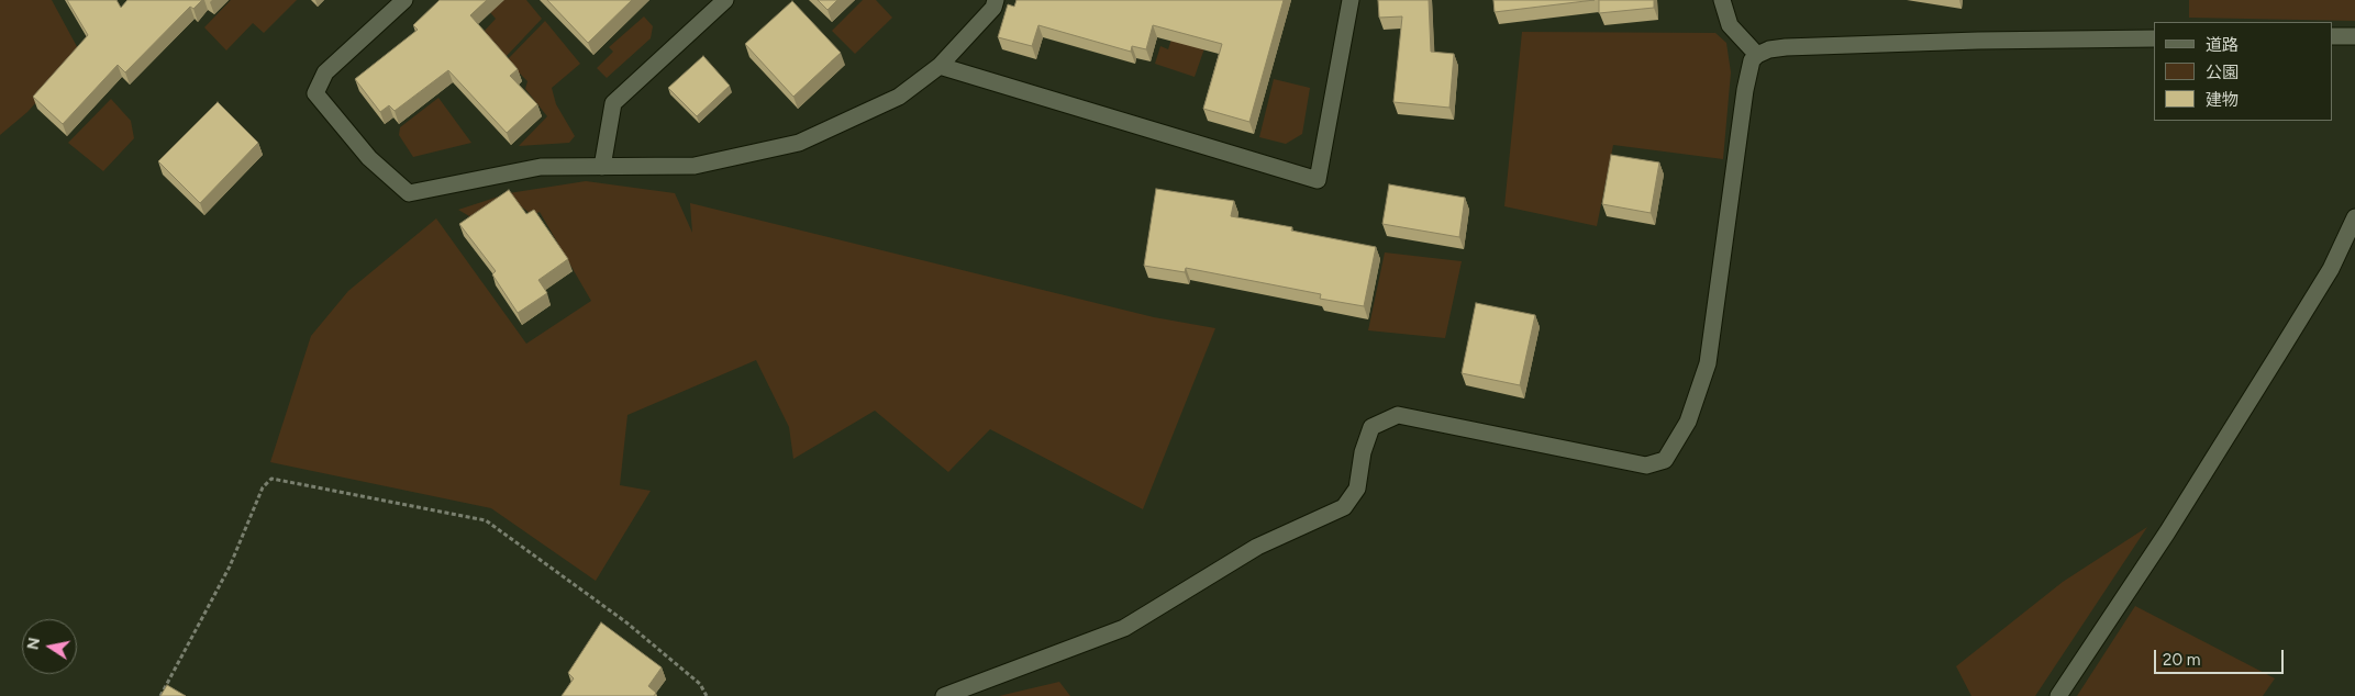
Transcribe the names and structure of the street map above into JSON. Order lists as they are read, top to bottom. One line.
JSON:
{"legend":["道路","公園","建物"],"scale_bar":"20 m","north":"left"}
